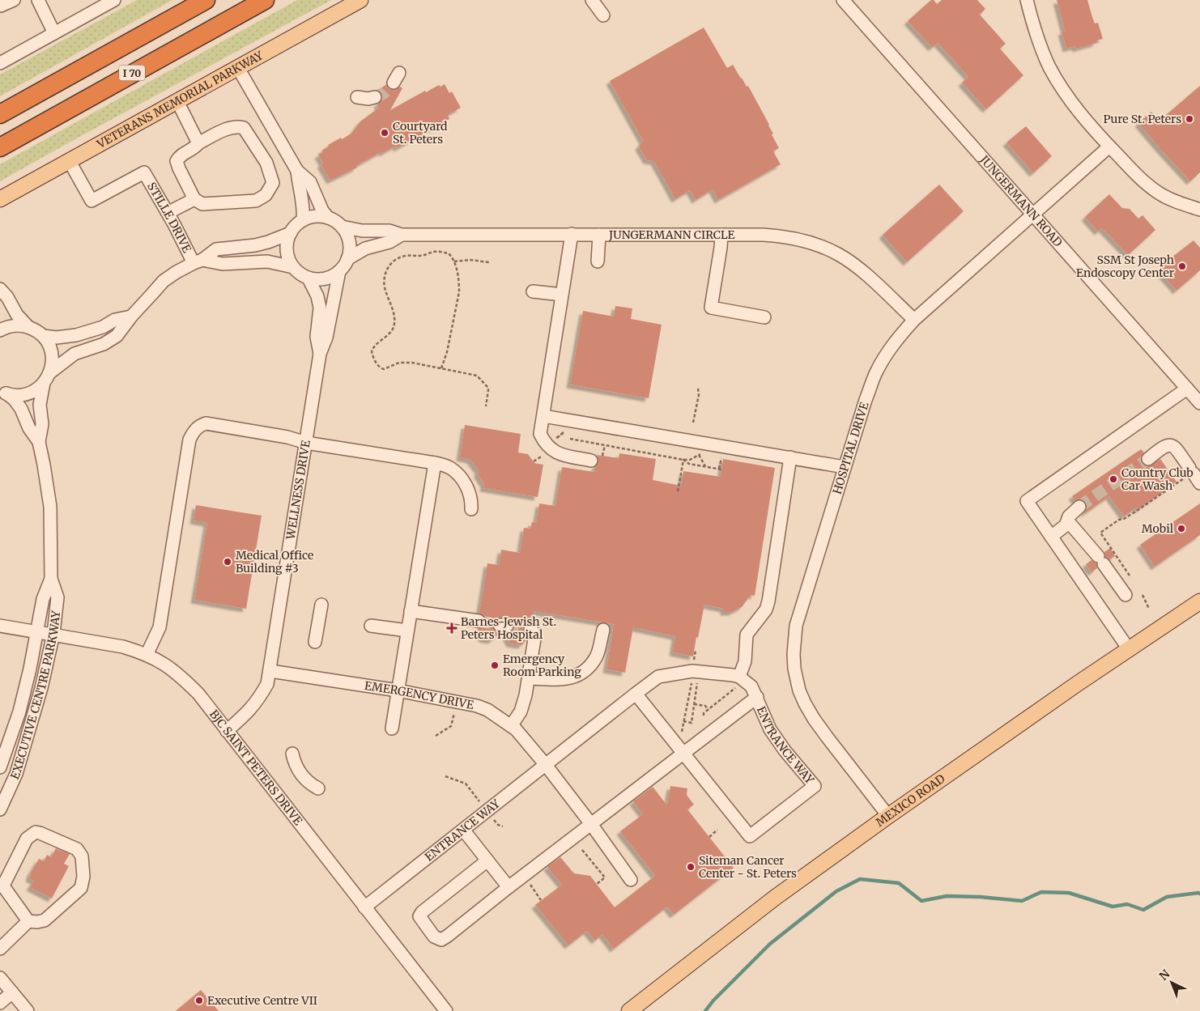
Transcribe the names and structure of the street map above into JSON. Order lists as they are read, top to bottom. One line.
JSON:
{"streets":{"highway":["I 70"],"main road":["VETERANS MEMORIAL PARKWAY","MEXICO ROAD"],"street":["JUNGERMANN ROAD","STILLE DRIVE","JUNGERMANN CIRCLE","HOSPITAL DRIVE","WELLNESS DRIVE","EXECUTIVE CENTRE PARKWAY","EMERGENCY DRIVE","ENTRANCE WAY","BJC SAINT PETERS DRIVE"]},"crossings":[["VETERANS MEMORIAL PARKWAY","STILLE DRIVE"],["JUNGERMANN ROAD","HOSPITAL DRIVE"],["JUNGERMANN CIRCLE","HOSPITAL DRIVE"],["JUNGERMANN CIRCLE","WELLNESS DRIVE"],["HOSPITAL DRIVE","MEXICO ROAD"],["WELLNESS DRIVE","EMERGENCY DRIVE"],["WELLNESS DRIVE","BJC SAINT PETERS DRIVE"],["EXECUTIVE CENTRE PARKWAY","BJC SAINT PETERS DRIVE"],["EMERGENCY DRIVE","ENTRANCE WAY"],["ENTRANCE WAY","BJC SAINT PETERS DRIVE"]],"places":{"other":["Pure St. Peters","Courtyard St. Peters","SSM St Joseph Endoscopy Center","Country Club Car Wash","Mobil","Medical Office Building #3","Emergency Room Parking","Siteman Cancer Center - St. Peters","Executive Centre VII"],"health":["Barnes-Jewish St. Peters Hospital"]},"north":"top left"}
